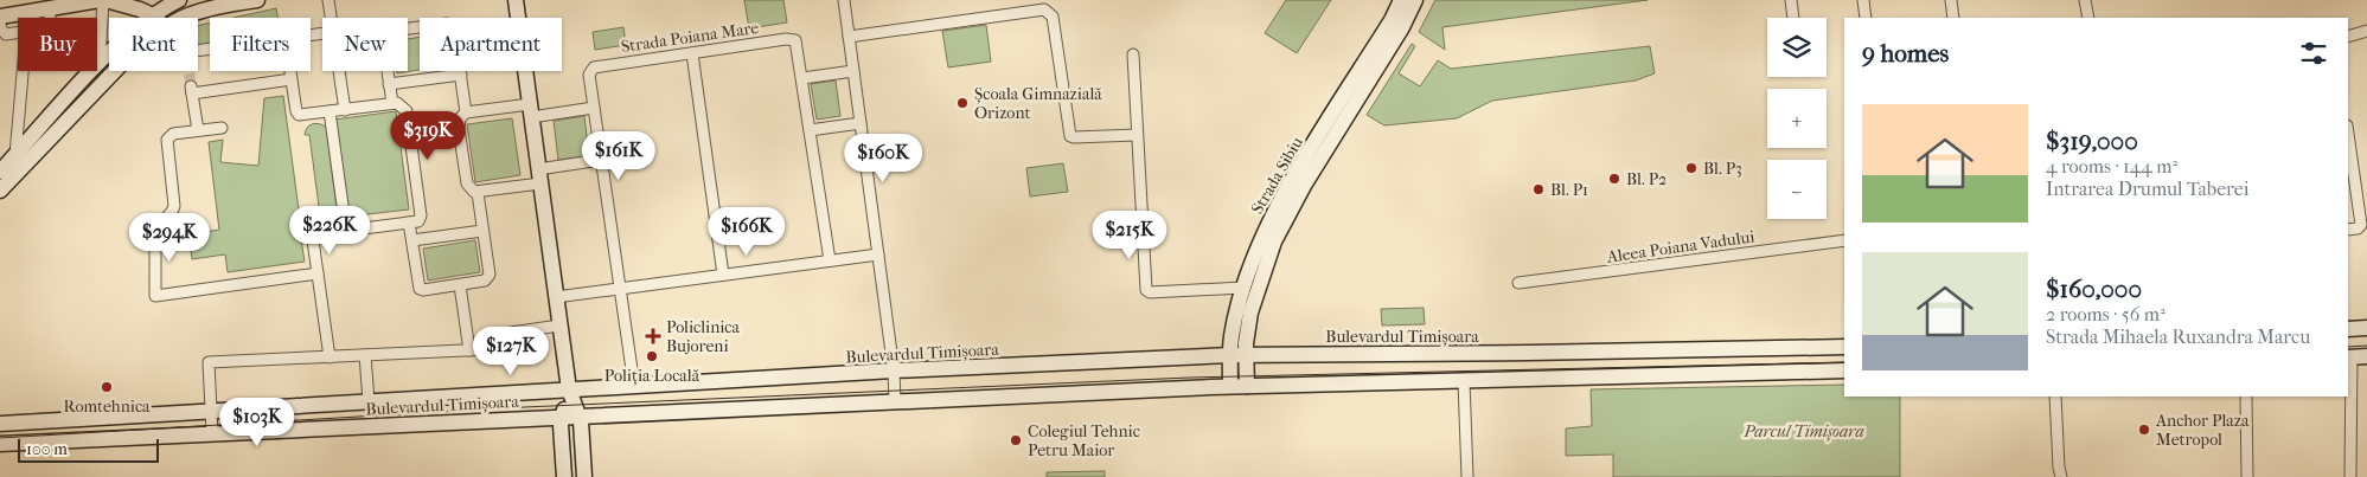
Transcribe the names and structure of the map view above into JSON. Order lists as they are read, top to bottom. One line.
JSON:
{"streets":{"main road":["Strada Sibiu","Bulevardul Timișoara"],"street":["Strada Poiana Mare","Aleea Poiana Vadului"]},"crossings":[["Strada Poiana Mare","Bulevardul Timișoara"],["Strada Sibiu","Bulevardul Timișoara"]],"parks":["Parcul Timișoara"],"places":{"other":["Școala Gimnazială Orizont","Bl. P3","Bl. P2","Bl. P1","Poliția Locală","Romtehnica","Anchor Plaza Metropol","Colegiul Tehnic Petru Maior"],"health":["Policlinica Bujoreni"]},"scale_bar":"100 m","page":{"map_buttons":["+","−"],"chip":["Buy","Rent","Filters","New","Apartment"],"heading":"9 homes","list":[{"name":"$319,000","note":"4 rooms · 144 m² · Intrarea Drumul Taberei"},{"name":"$160,000","note":"2 rooms · 56 m² · Strada Mihaela Ruxandra Marcu"}],"price":["$319K","$161K","$160K","$226K","$166K","$215K","$294K","$127K","$103K"],"scale":"100 m"}}
